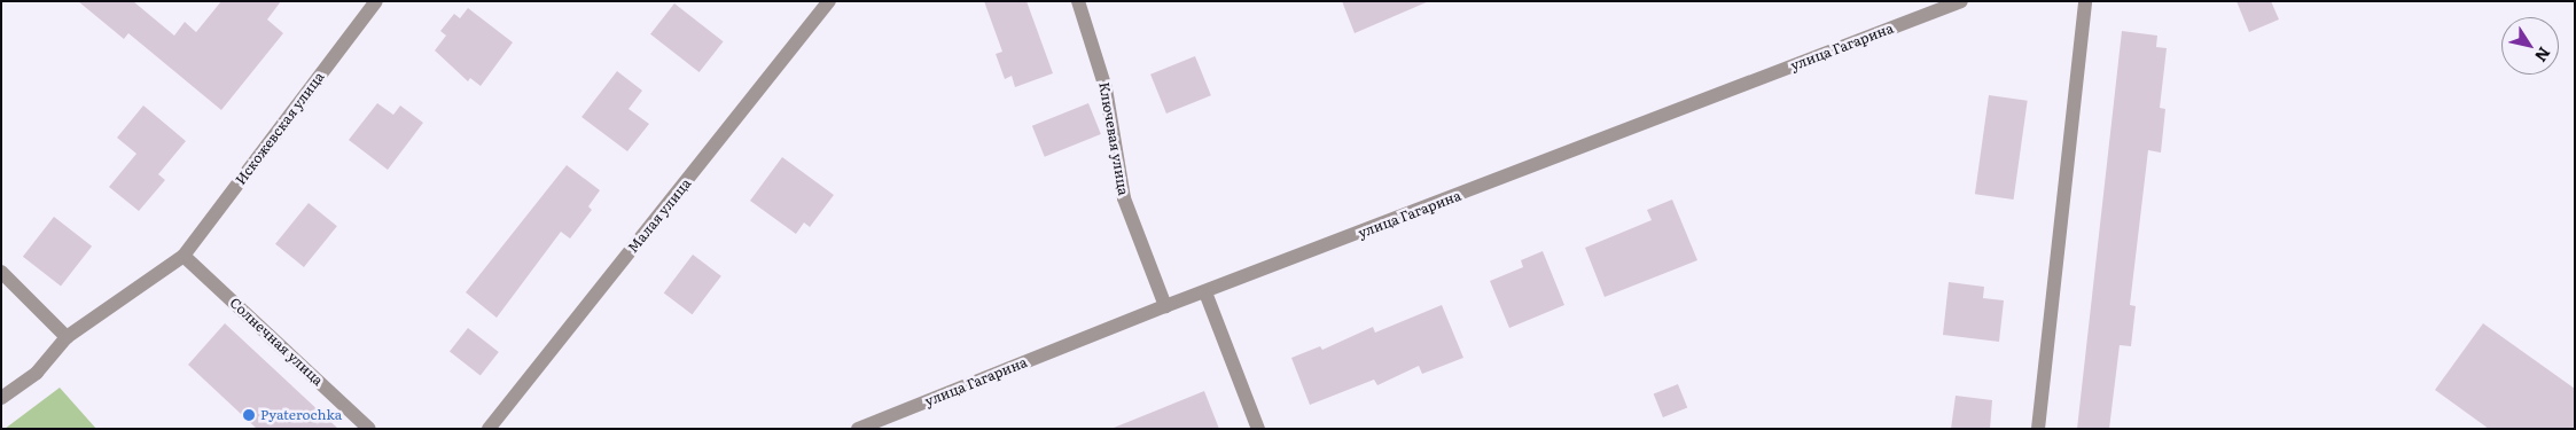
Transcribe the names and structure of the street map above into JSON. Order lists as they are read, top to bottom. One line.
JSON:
{"streets":{"street":["улица Гагарина","Искожевская улица","Ключевая улица","Малая улица","Солнечная улица"]},"crossings":[["улица Гагарина","Ключевая улица"],["Искожевская улица","Солнечная улица"]],"places":["Pyaterochka"],"north":"bottom right"}
